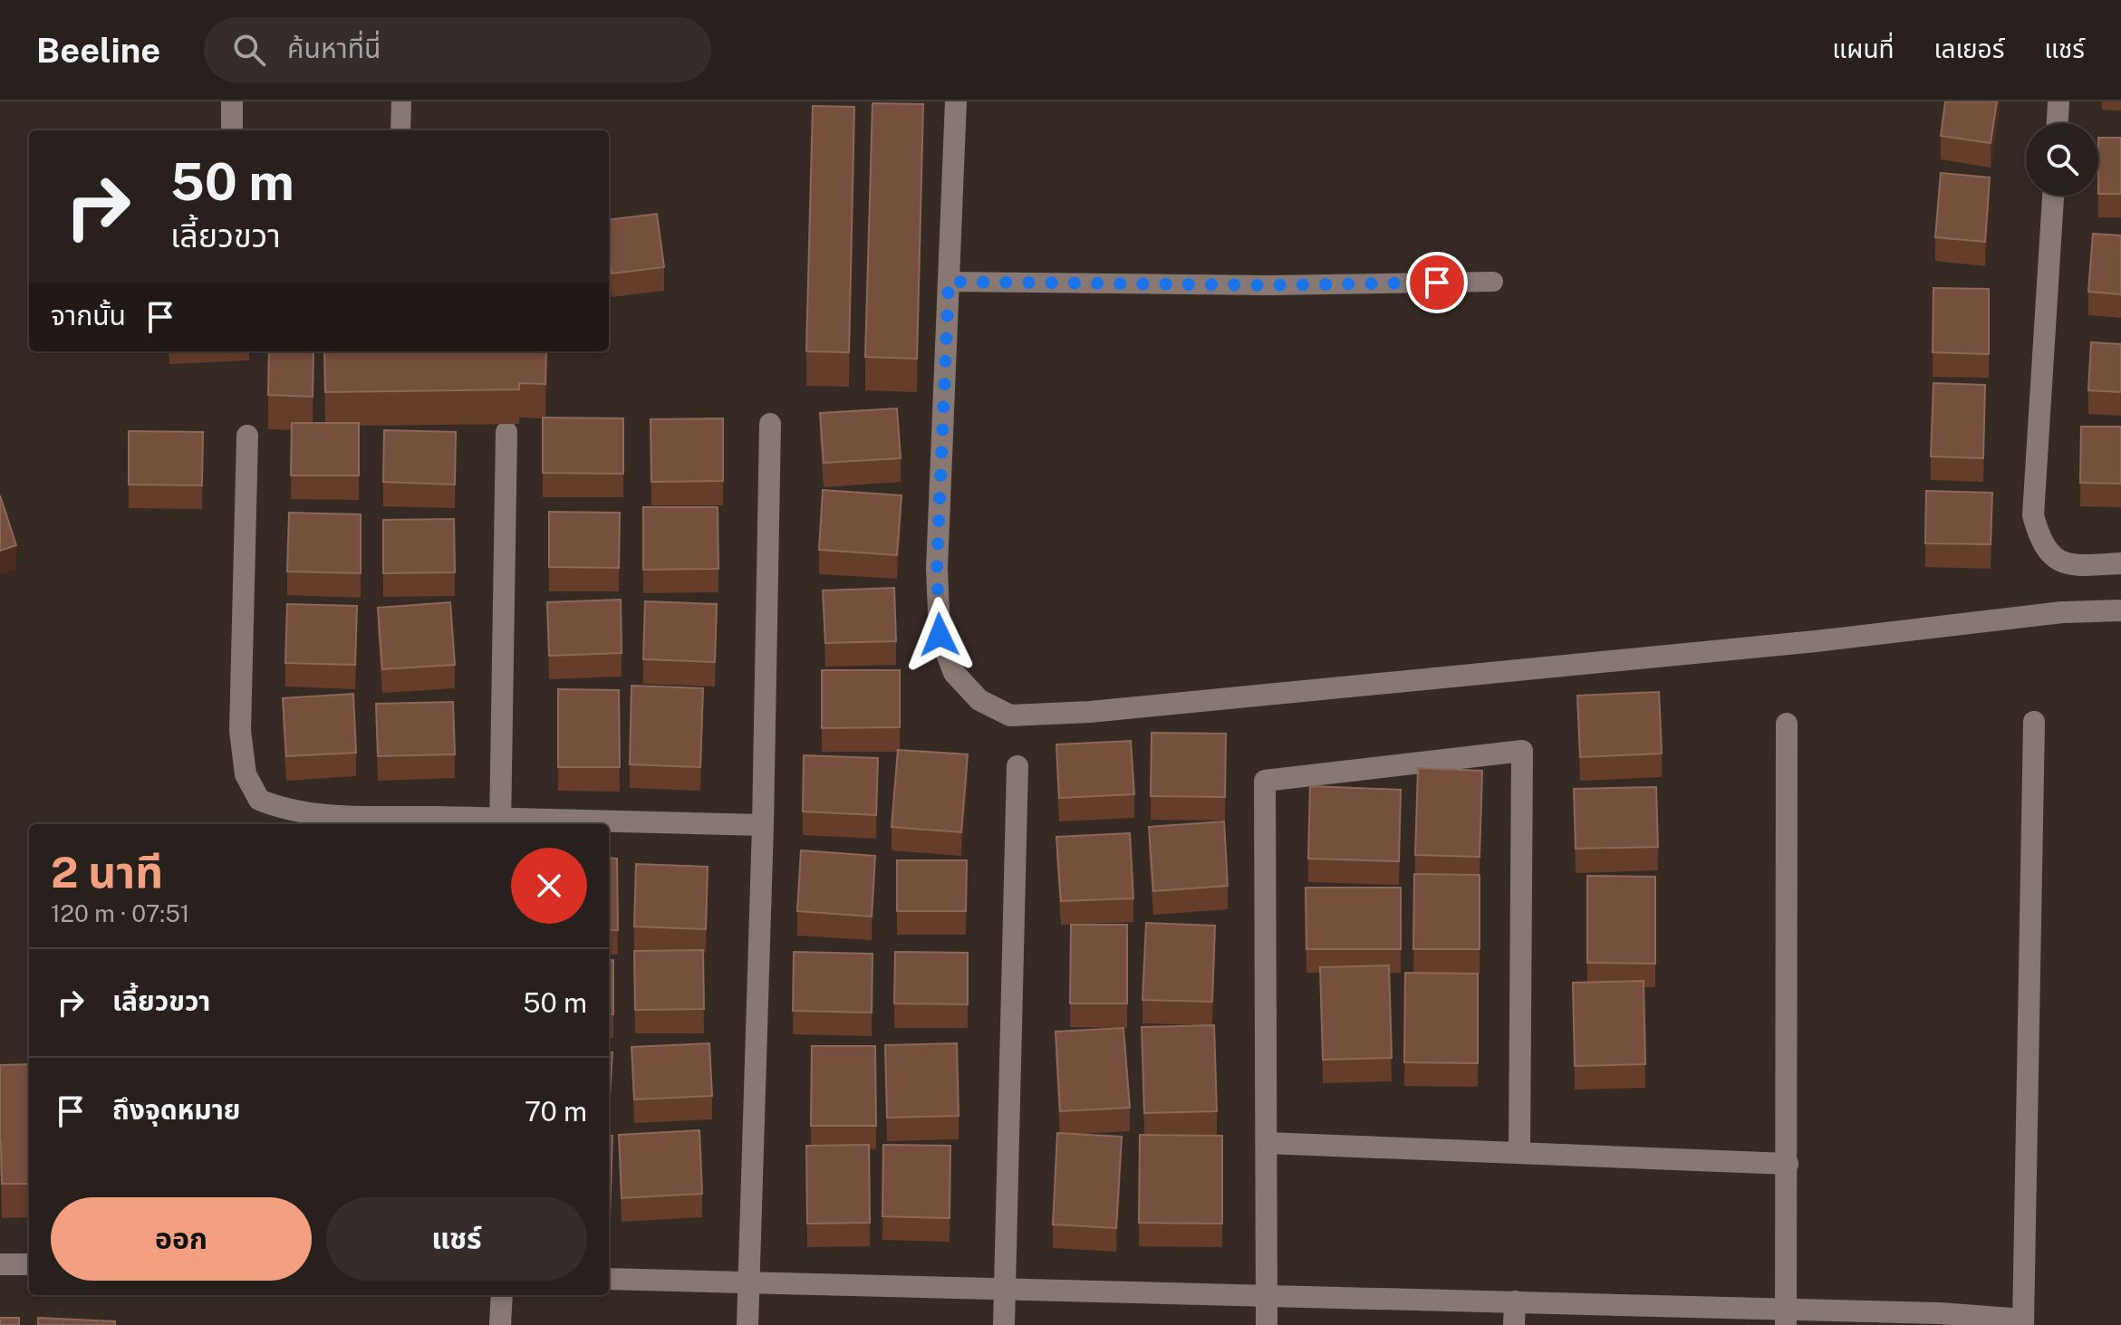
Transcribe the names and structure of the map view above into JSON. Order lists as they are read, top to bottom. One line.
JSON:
{"page":{"header":"Beeline","search":"ค้นหาที่นี่","nav":["แผนที่","เลเยอร์","แชร์"],"turn":["50 m","เลี้ยวขวา"],"then":"จากนั้น","heading":["2 นาที","120 m · 07:51"],"list":[{"name":"เลี้ยวขวา","value":"50 m"},{"name":"ถึงจุดหมาย","value":"70 m"}],"buttons":["ออก","แชร์"]}}
